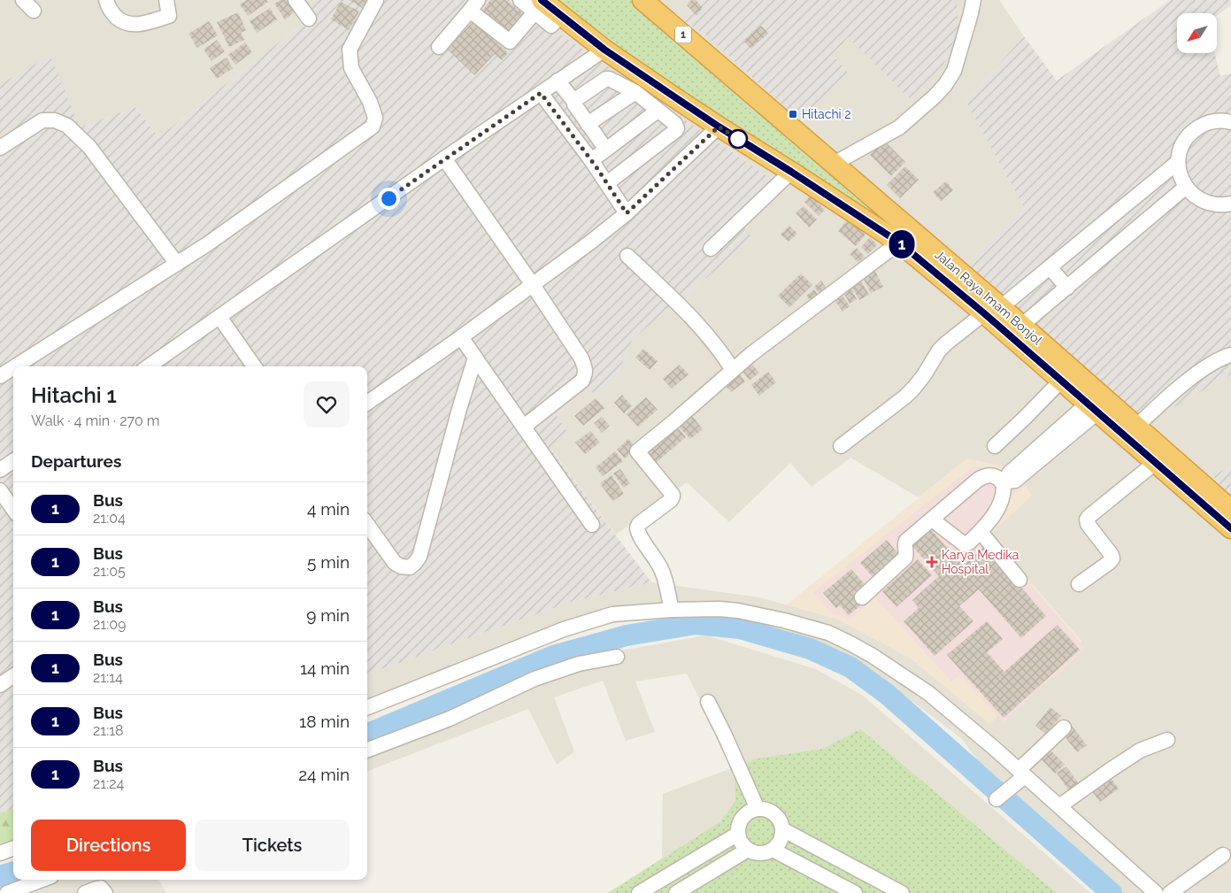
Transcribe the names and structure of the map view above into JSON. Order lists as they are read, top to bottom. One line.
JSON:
{"streets":{"highway":["1","Jalan Raya Imam Bonjol"]},"places":{"transit":["Hitachi 2"],"health":["Karya Medika Hospital"]},"lines":["bus line 1"],"north":"bottom left","page":{"on_map":"1","heading":[["Hitachi 1","Walk · 4 min · 270 m"],"Departures"],"list":[{"mark":"1","name":"Bus","note":"21:04","value":"4 min"},{"mark":"1","name":"Bus","note":"21:05","value":"5 min"},{"mark":"1","name":"Bus","note":"21:09","value":"9 min"},{"mark":"1","name":"Bus","note":"21:14","value":"14 min"},{"mark":"1","name":"Bus","note":"21:18","value":"18 min"},{"mark":"1","name":"Bus","note":"21:24","value":"24 min"}],"buttons":["Directions","Tickets"]}}
